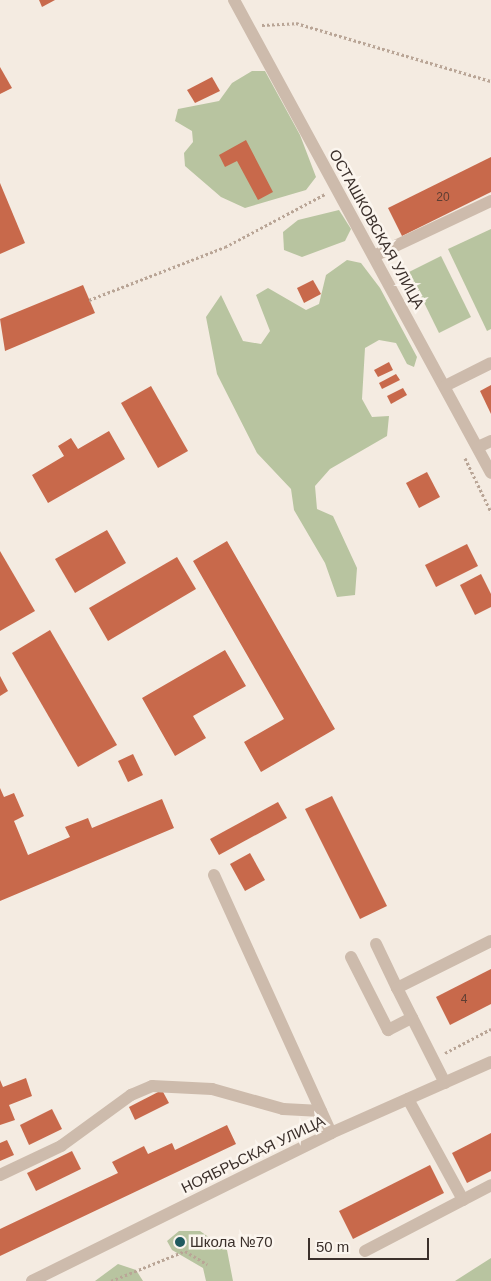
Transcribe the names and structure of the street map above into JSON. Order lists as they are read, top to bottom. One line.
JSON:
{"streets":{"street":["ОСТАШКОВСКАЯ УЛИЦА","НОЯБРЬСКАЯ УЛИЦА"]},"places":["Школа №70"],"house_numbers":["20","4"],"scale_bar":"50 m"}
